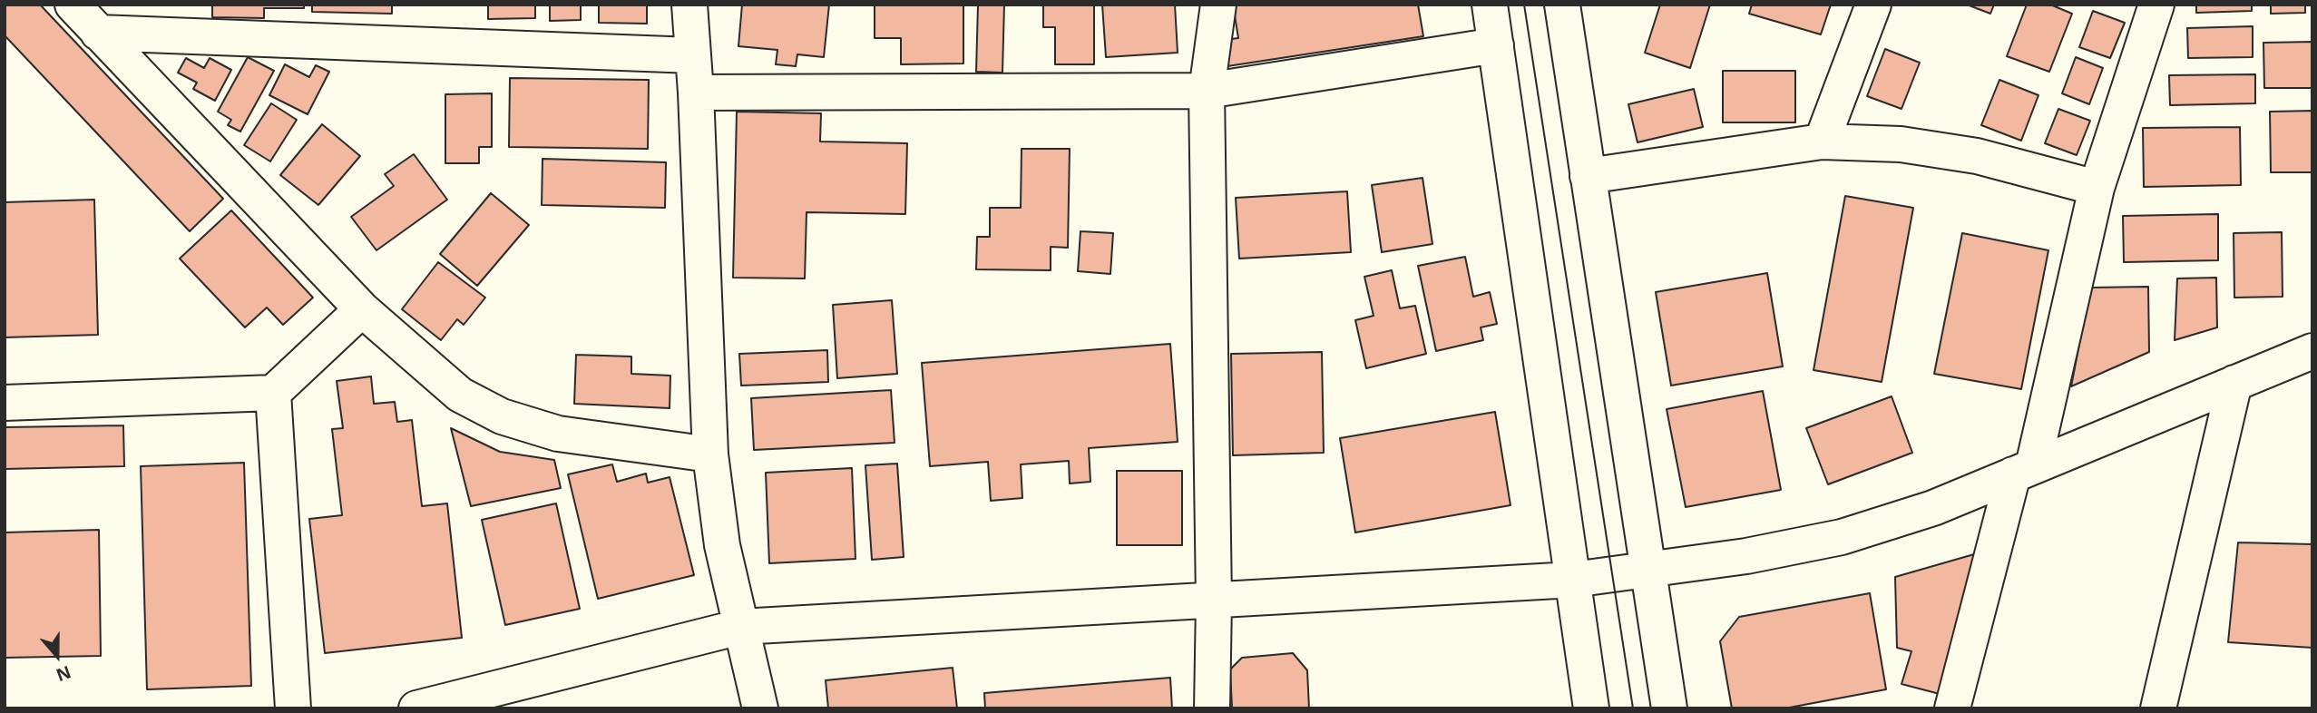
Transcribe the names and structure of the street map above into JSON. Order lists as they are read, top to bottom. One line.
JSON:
{"north":"bottom"}
